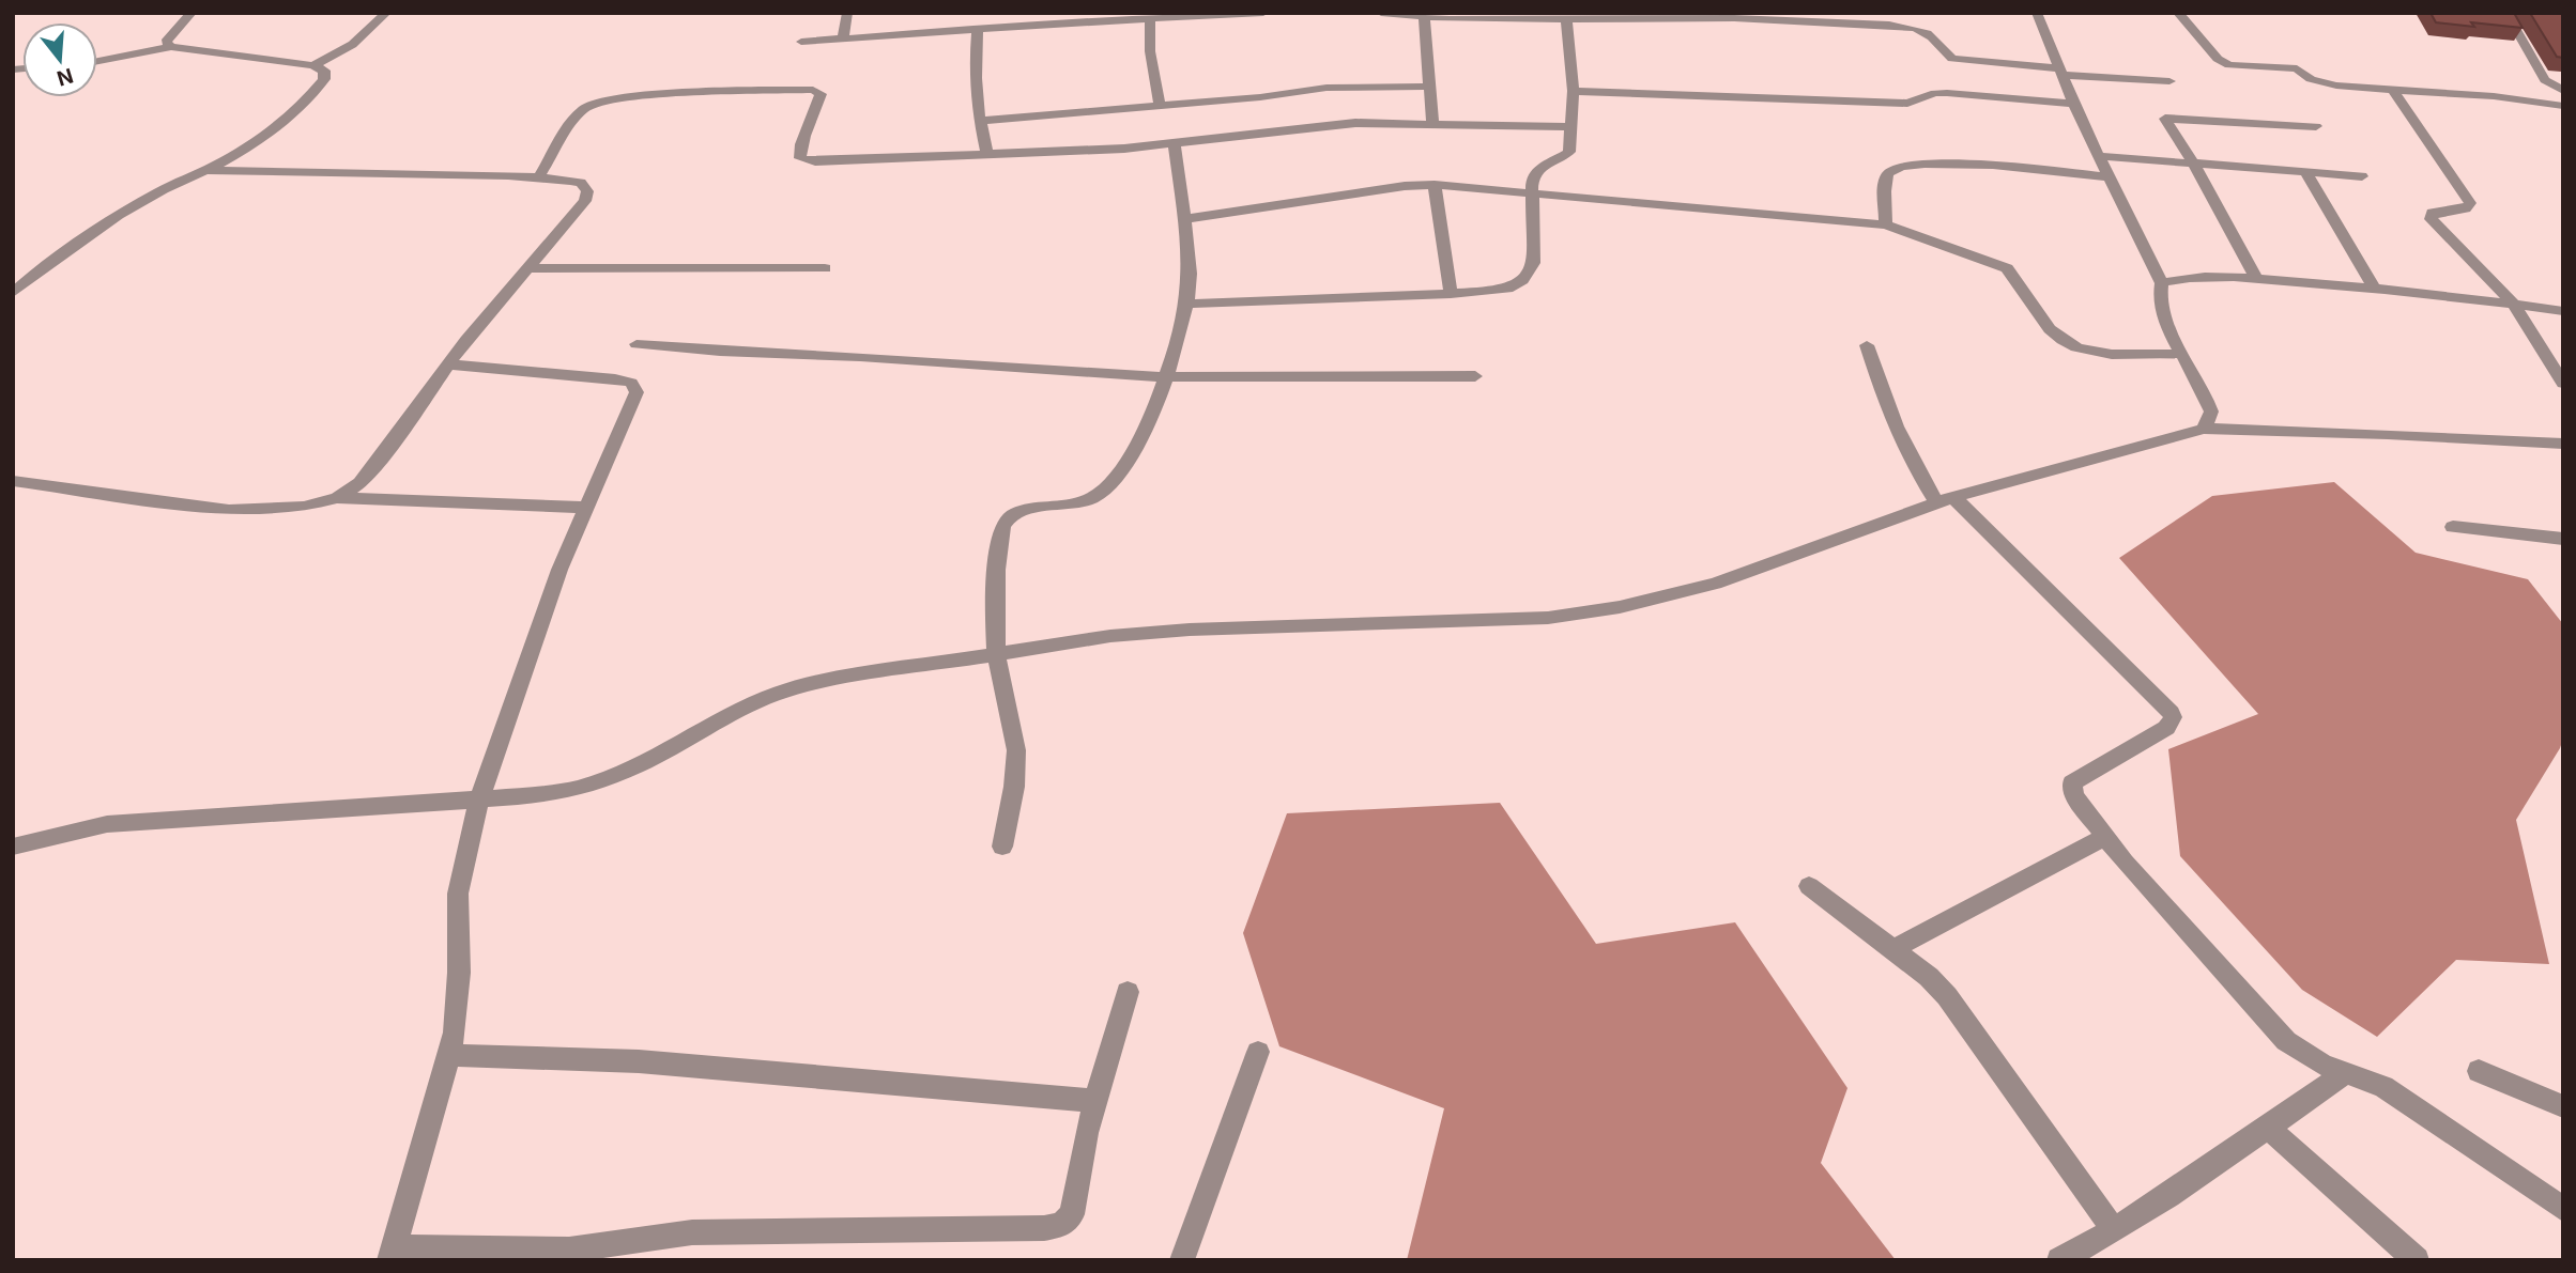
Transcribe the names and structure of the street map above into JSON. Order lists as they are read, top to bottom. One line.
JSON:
{"north":"bottom"}
